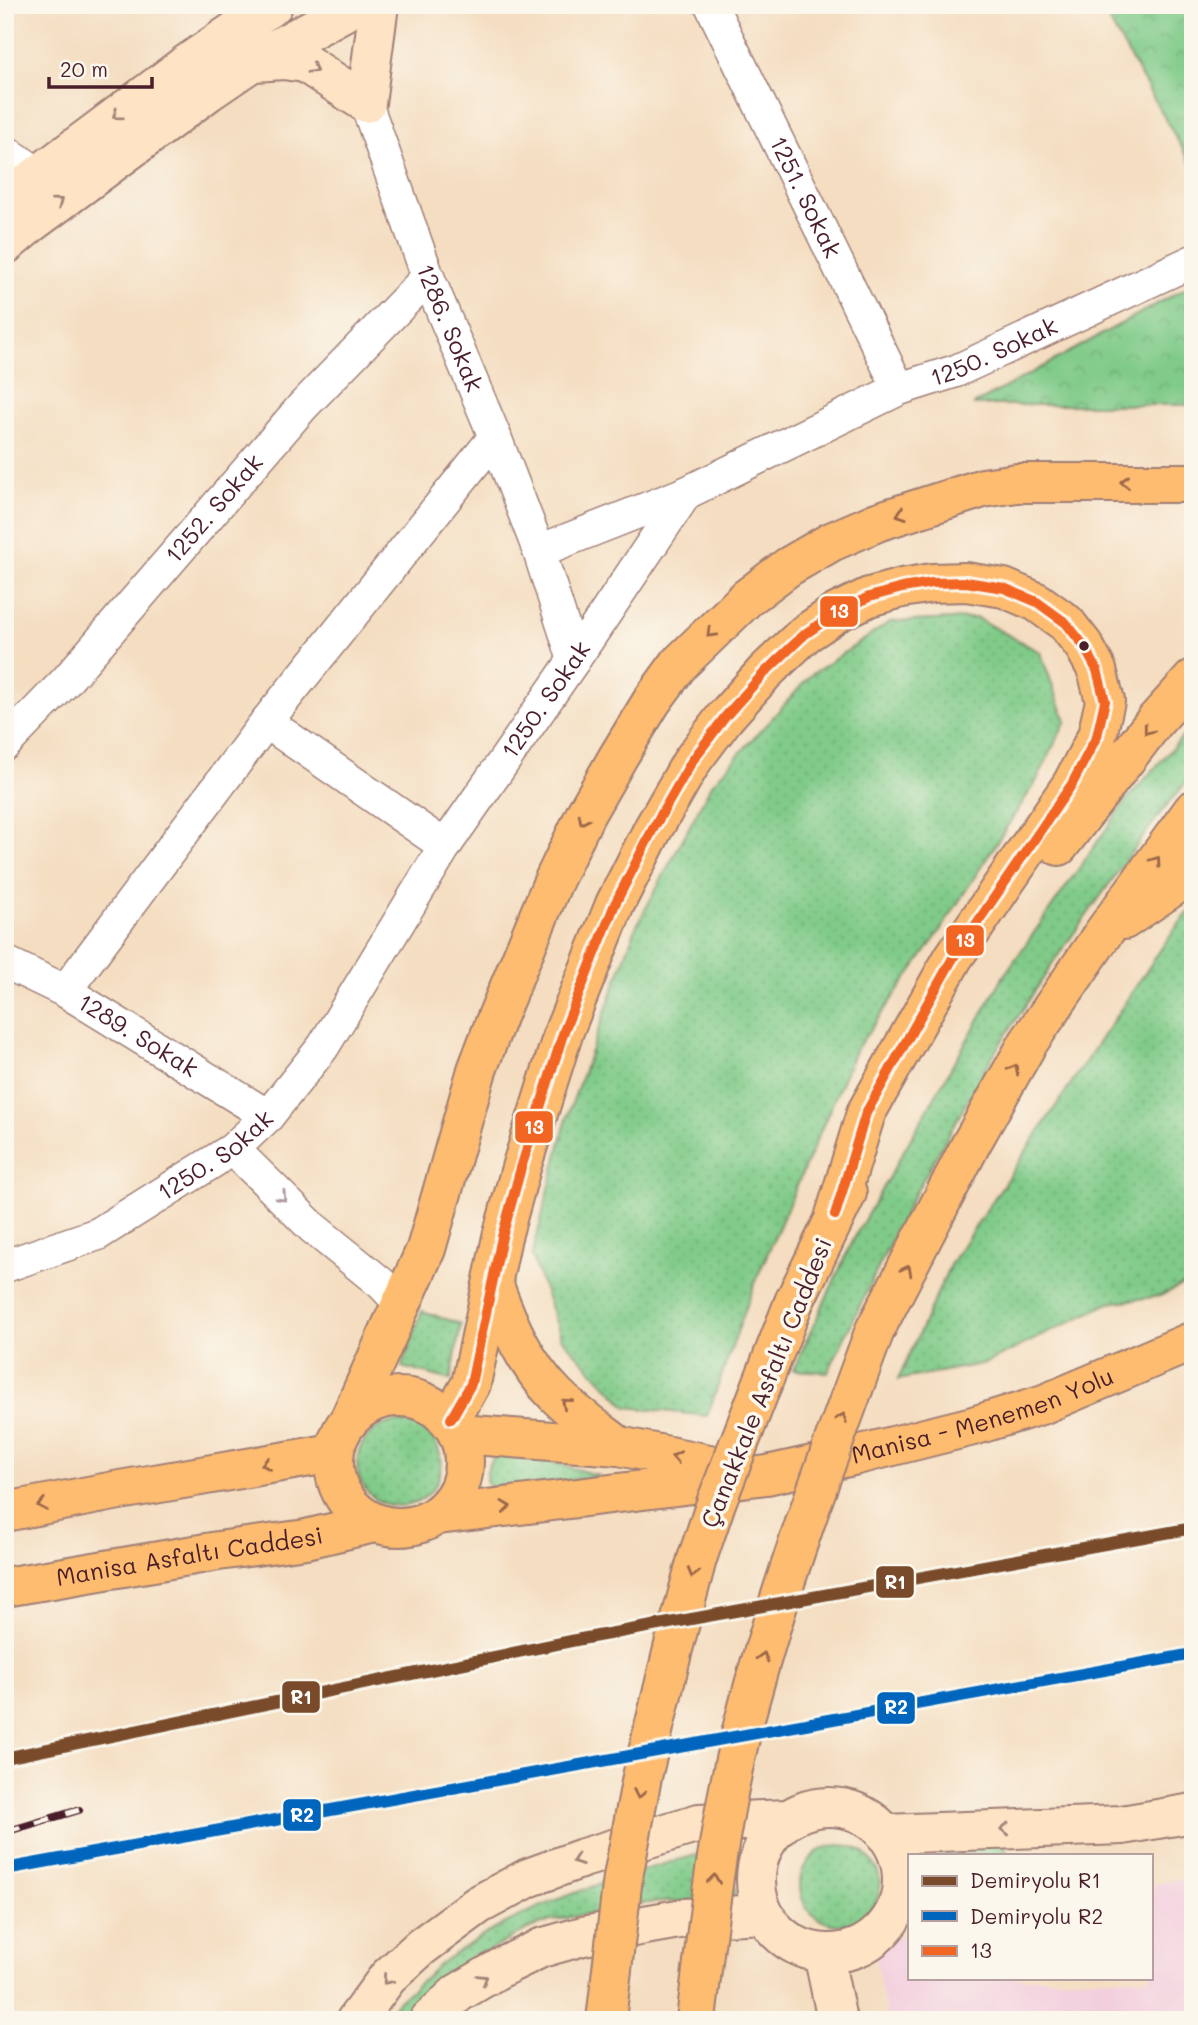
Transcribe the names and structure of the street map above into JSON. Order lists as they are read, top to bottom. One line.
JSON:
{"streets":{"highway":["Çanakkale Asfaltı Caddesi","Manisa - Menemen Yolu","Manisa Asfaltı Caddesi"],"street":["1251. Sokak","1286. Sokak","1250. Sokak","1252. Sokak","1289. Sokak"]},"crossings":[["1251. Sokak","1250. Sokak"],["1286. Sokak","1250. Sokak"],["1286. Sokak","1252. Sokak"],["1250. Sokak","1289. Sokak"],["Manisa - Menemen Yolu","Manisa Asfaltı Caddesi"]],"lines":["transit line 13","rail line R1","rail line R2"],"legend":["Demiryolu R1","Demiryolu R2","13"],"scale_bar":"20 m"}
